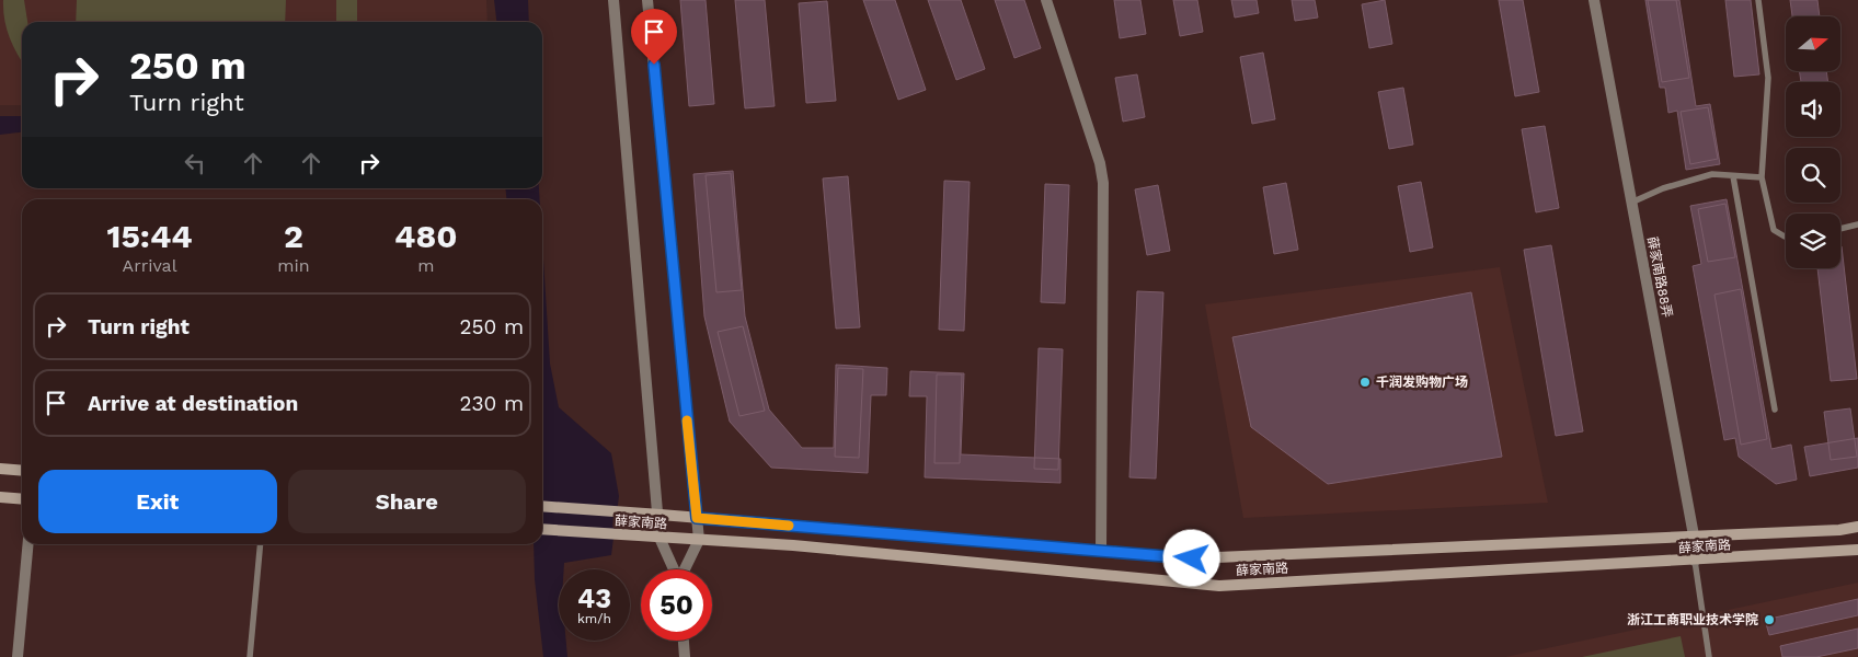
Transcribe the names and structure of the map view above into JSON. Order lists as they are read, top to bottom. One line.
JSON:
{"streets":{"main road":["薛家南路"],"street":["薛家南路88弄"]},"crossings":[["薛家南路88弄","薛家南路"]],"places":["千润发购物广场","浙江工商职业技术学院"],"north":"right","page":{"turn":["250 m","Turn right"],"eta":["15:44","Arrival","2","min","480","m"],"list":[{"name":"Turn right","value":"250 m"},{"name":"Arrive at destination","value":"230 m"}],"buttons":["Exit","Share"],"speed":"43 km/h","limit":"50"}}
